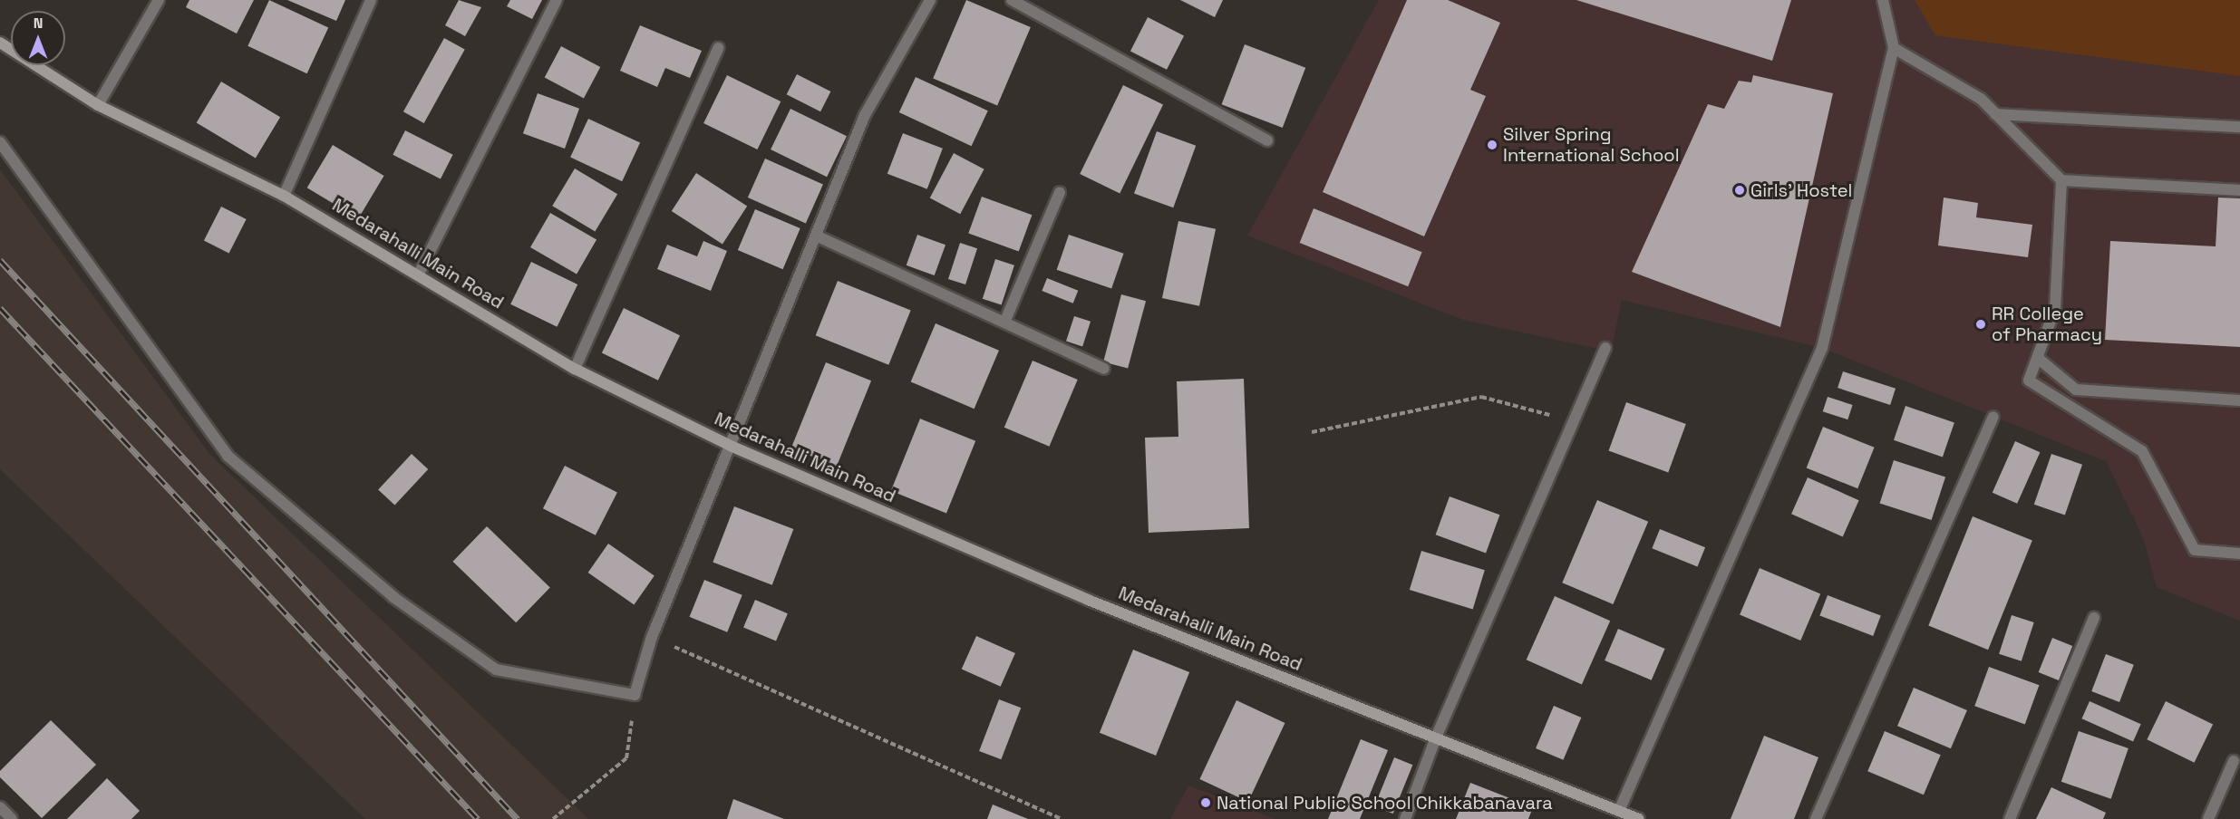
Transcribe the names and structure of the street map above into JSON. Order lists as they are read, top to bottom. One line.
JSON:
{"streets":{"street":["Medarahalli Main Road"]},"places":["Silver Spring International School","Girls' Hostel","RR College of Pharmacy","National Public School Chikkabanavara"],"north":"top"}
